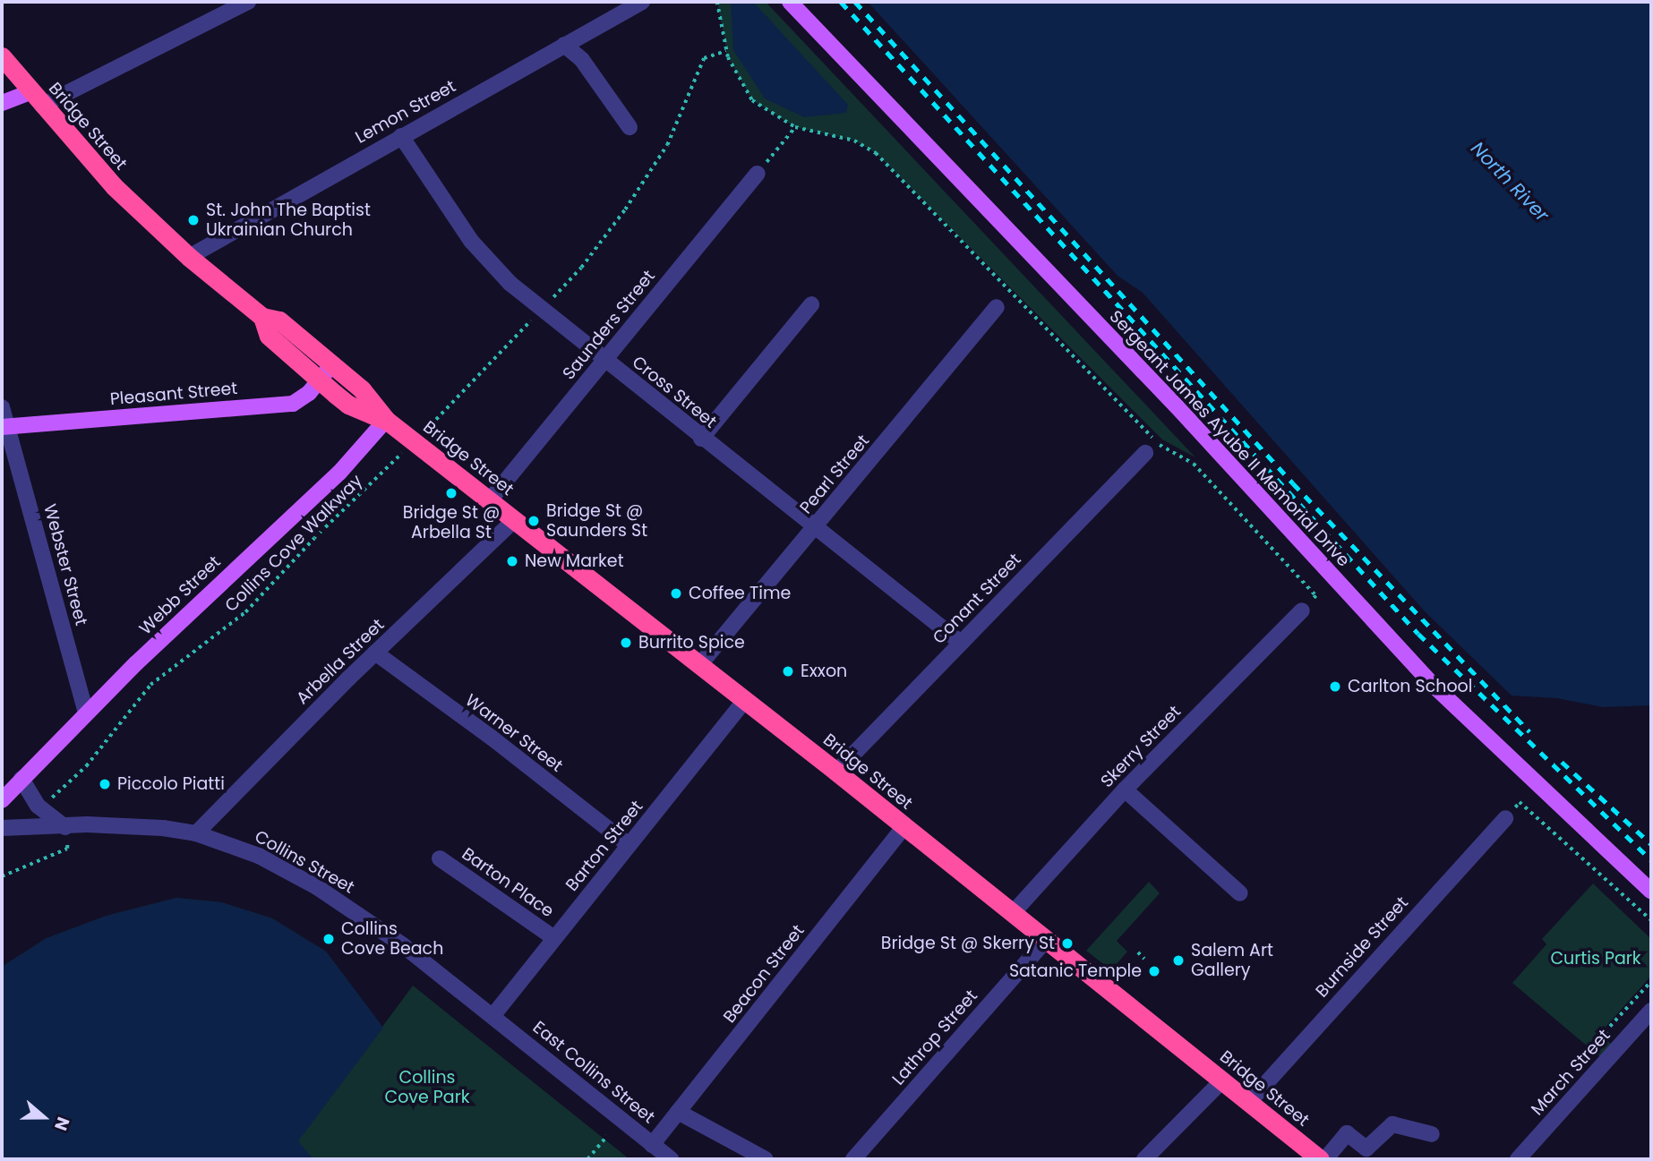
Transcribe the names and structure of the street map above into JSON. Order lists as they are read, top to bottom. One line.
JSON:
{"streets":{"highway":["Bridge Street"],"main road":["Pleasant Street","Sergeant James Ayube II Memorial Drive","Webb Street"],"street":["Lemon Street","Saunders Street","Cross Street","Pearl Street","Webster Street","Conant Street","Arbella Street","Warner Street","Skerry Street","Barton Street","Collins Street","Barton Place","Burnside Street","Beacon Street","Lathrop Street","East Collins Street","March Street"],"path":["Collins Cove Walkway"]},"crossings":[["Lemon Street","Bridge Street"],["Lemon Street","Cross Street"],["Bridge Street","Saunders Street"],["Bridge Street","Pleasant Street"],["Bridge Street","Pearl Street"],["Bridge Street","Collins Cove Walkway"],["Bridge Street","Webb Street"],["Bridge Street","Conant Street"],["Bridge Street","Arbella Street"],["Bridge Street","Skerry Street"],["Bridge Street","Barton Street"],["Bridge Street","Burnside Street"],["Bridge Street","Beacon Street"],["Bridge Street","Lathrop Street"],["Saunders Street","Cross Street"],["Cross Street","Pearl Street"],["Cross Street","Conant Street"],["Pleasant Street","Webster Street"],["Webster Street","Webb Street"],["Arbella Street","Warner Street"],["Arbella Street","Collins Street"],["Warner Street","Barton Street"],["Barton Street","Collins Street"],["Barton Street","Barton Place"],["Barton Street","East Collins Street"],["Collins Street","East Collins Street"],["Beacon Street","East Collins Street"]],"water":["North River"],"parks":["Curtis Park","Collins Cove Park"],"places":["St. John The Baptist Ukrainian Church","Bridge St @ Arbella St","Bridge St @ Saunders St","New Market","Coffee Time","Burrito Spice","Exxon","Carlton School","Piccolo Piatti","Collins Cove Beach","Bridge St @ Skerry St","Salem Art Gallery","Satanic Temple"],"north":"right"}
